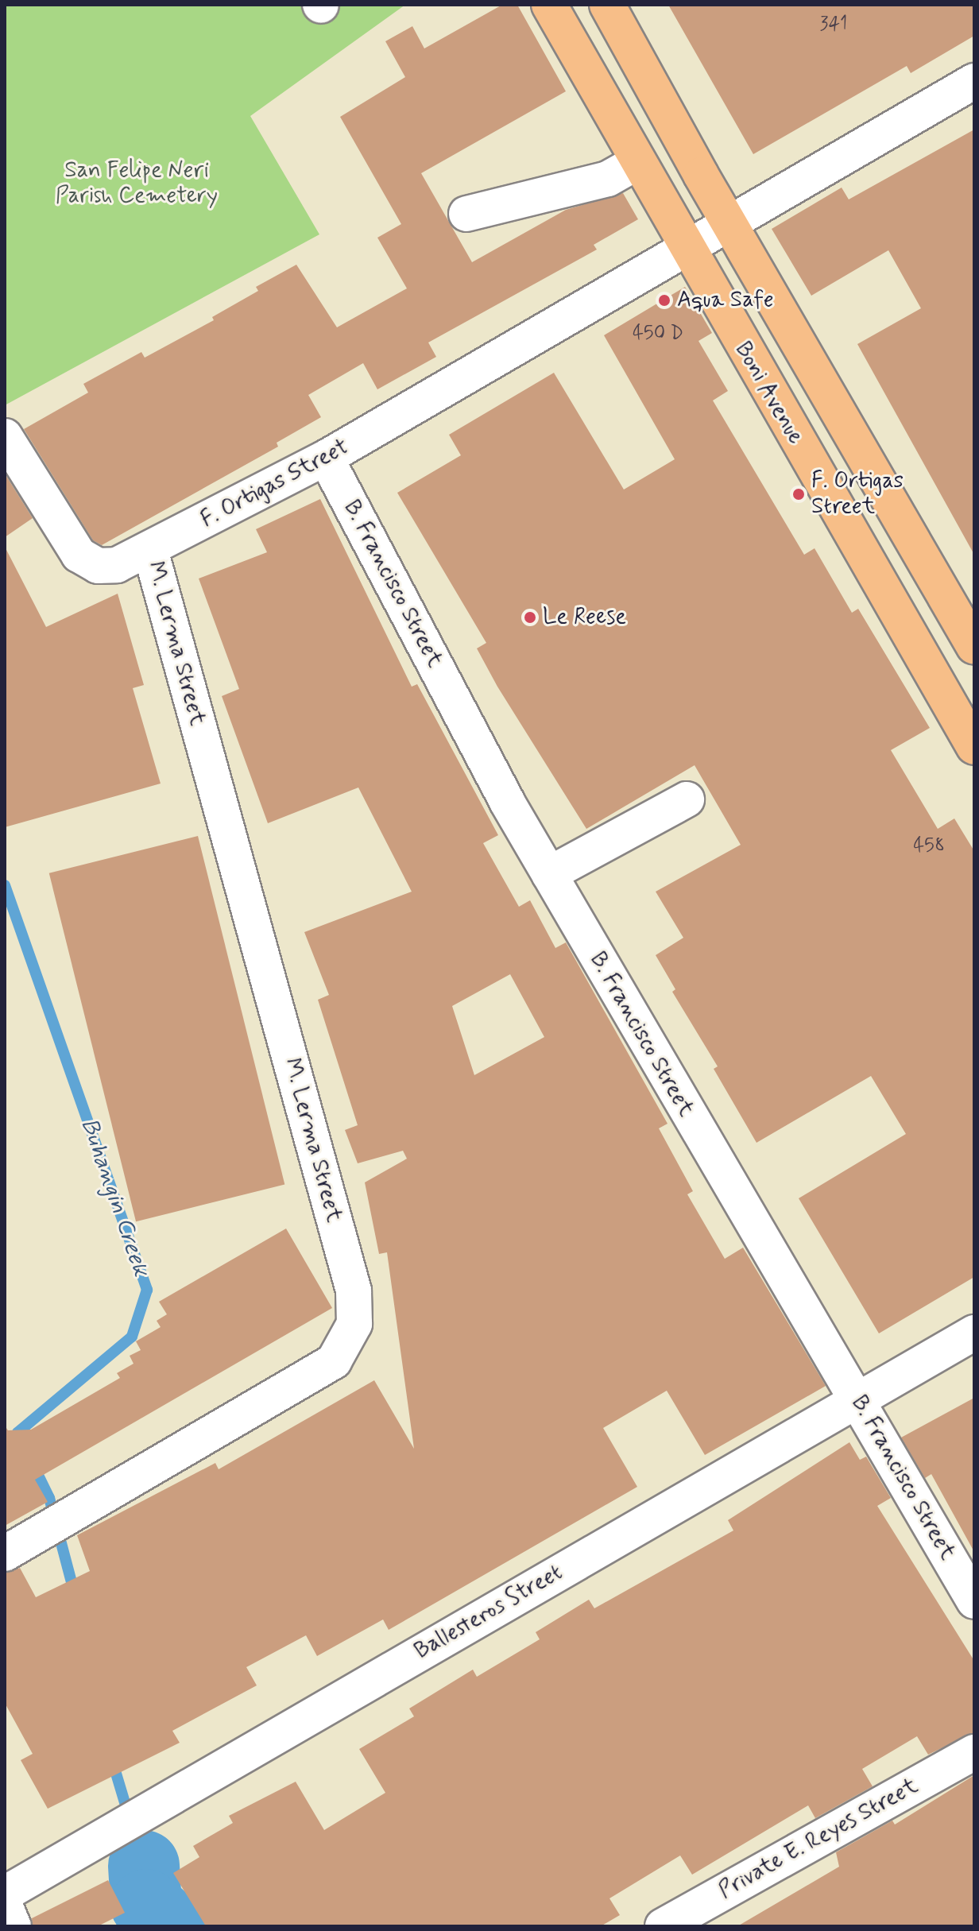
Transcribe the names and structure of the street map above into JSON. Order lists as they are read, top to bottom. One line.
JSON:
{"streets":{"main road":["Boni Avenue"],"street":["F. Ortigas Street","B. Francisco Street","M. Lerma Street","Ballesteros Street","Private E. Reyes Street"]},"crossings":[["Boni Avenue","F. Ortigas Street"],["F. Ortigas Street","B. Francisco Street"],["F. Ortigas Street","M. Lerma Street"],["B. Francisco Street","Ballesteros Street"]],"water":["Buhangin Creek"],"parks":["San Felipe Neri Parish Cemetery"],"places":["Aqua Safe","F. Ortigas Street","Le Reese"],"house_numbers":["341","450 D","458"]}
